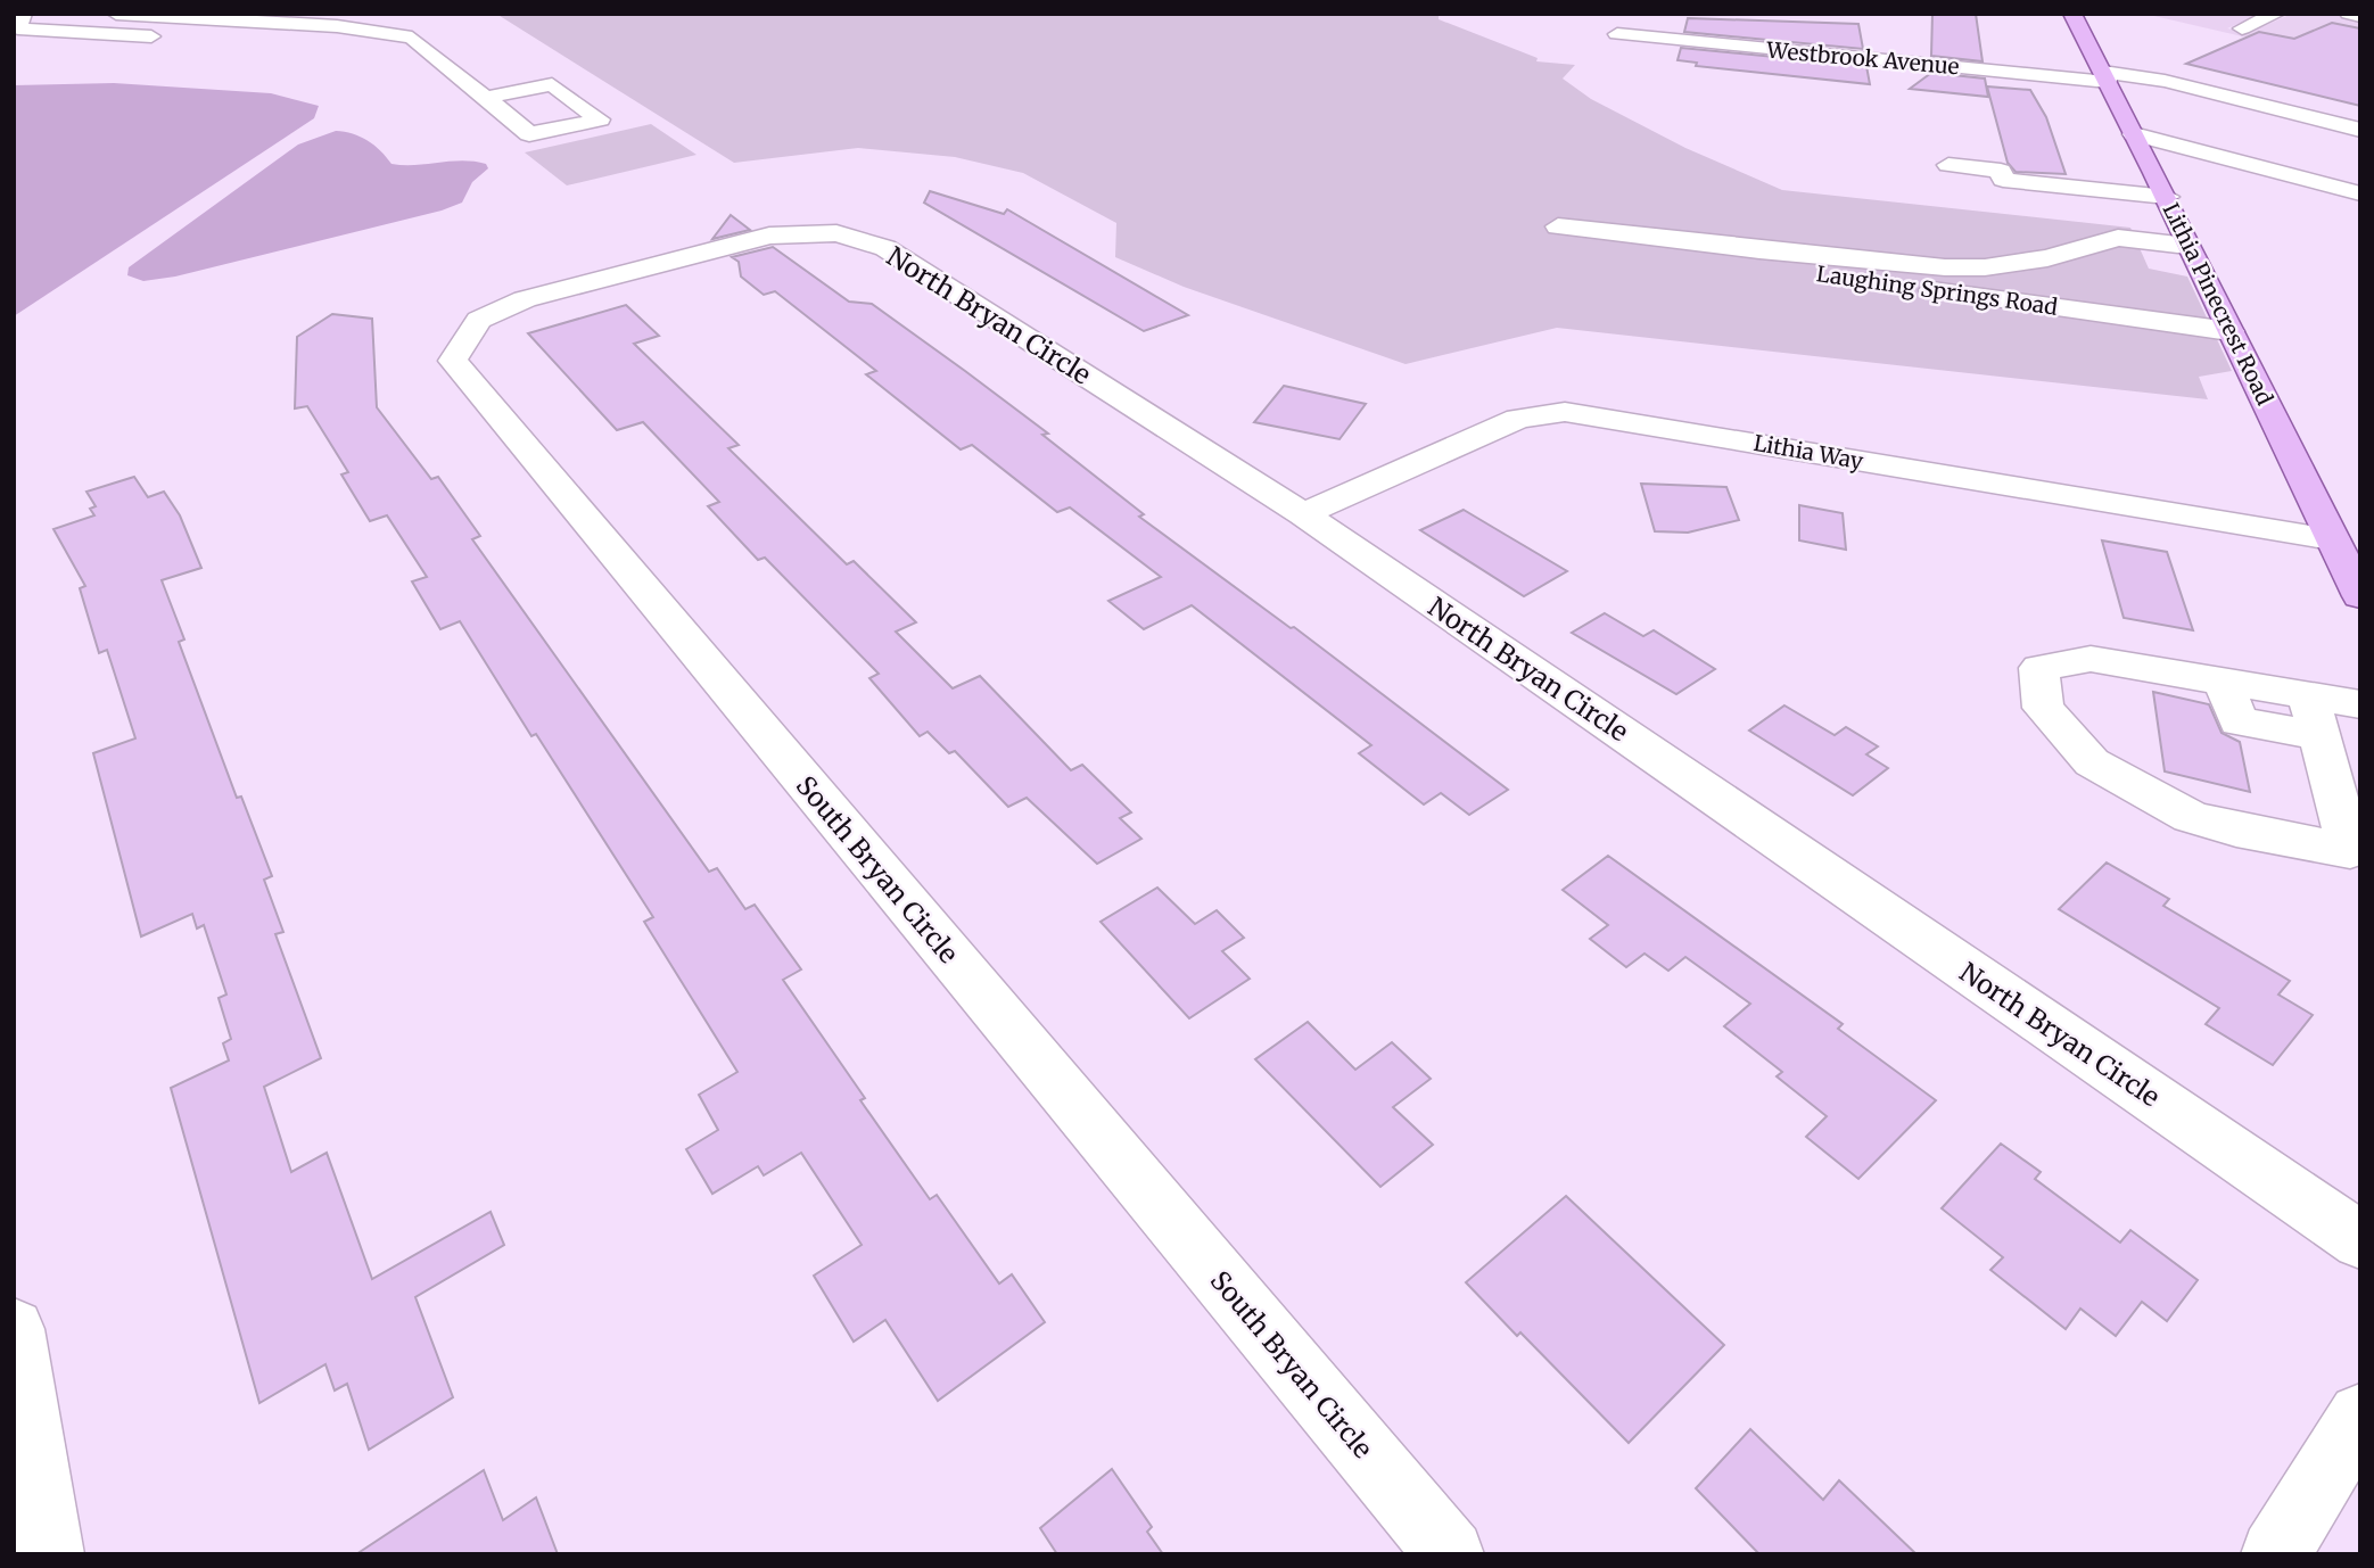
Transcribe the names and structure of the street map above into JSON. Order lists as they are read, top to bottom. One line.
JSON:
{"streets":{"main road":["Lithia Pinecrest Road"],"street":["Westbrook Avenue","Laughing Springs Road","North Bryan Circle","Lithia Way","South Bryan Circle"]},"crossings":[["Westbrook Avenue","Lithia Pinecrest Road"],["Laughing Springs Road","Lithia Pinecrest Road"],["Lithia Pinecrest Road","Lithia Way"],["North Bryan Circle","Lithia Way"],["North Bryan Circle","South Bryan Circle"]]}
